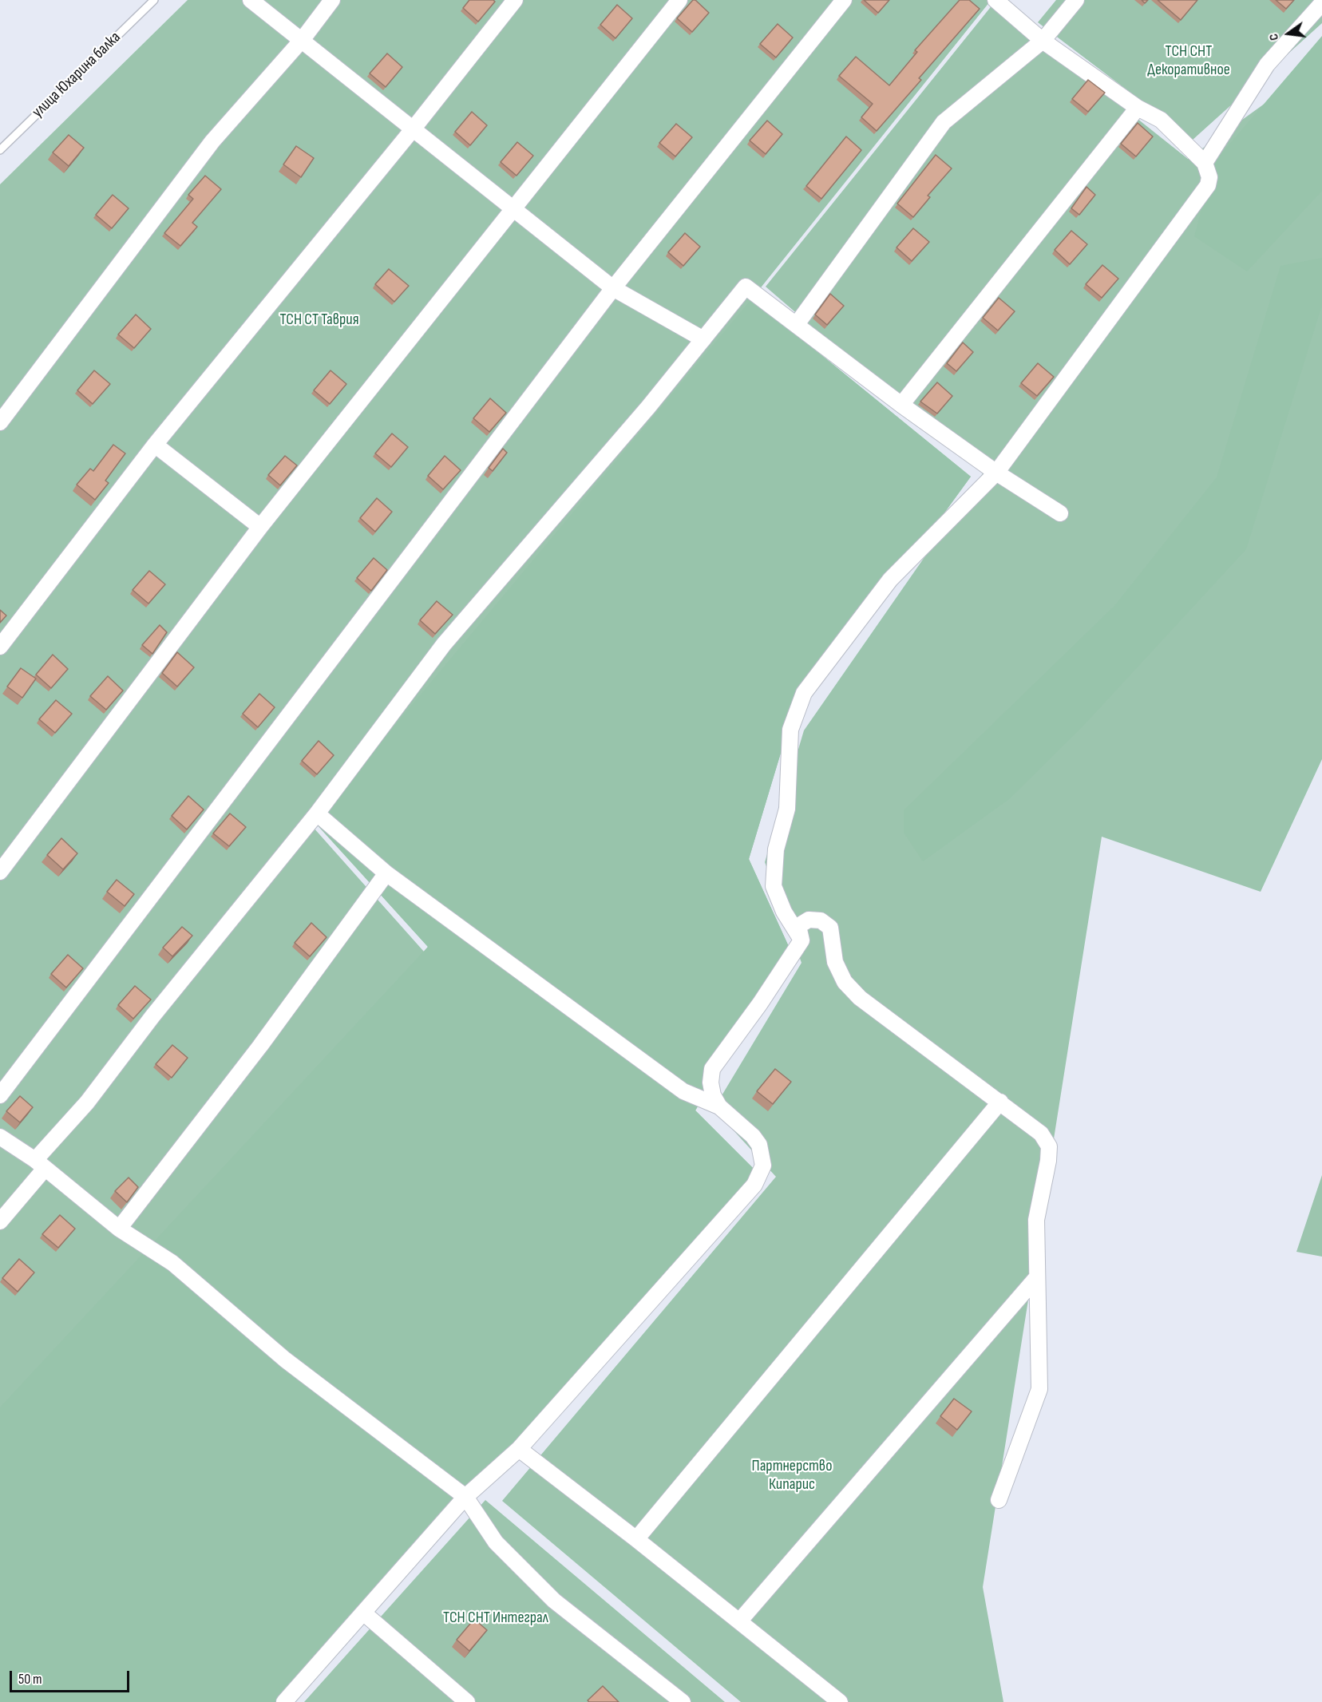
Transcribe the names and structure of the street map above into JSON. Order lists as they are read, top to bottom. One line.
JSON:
{"streets":{"lane":["улица Юхарина балка"]},"parks":["ТСН СНТ Декоративное","ТСН СТ Таврия","Партнерство Кипарис","ТСН СНТ Интеграл"],"scale_bar":"50 m","north":"left"}
